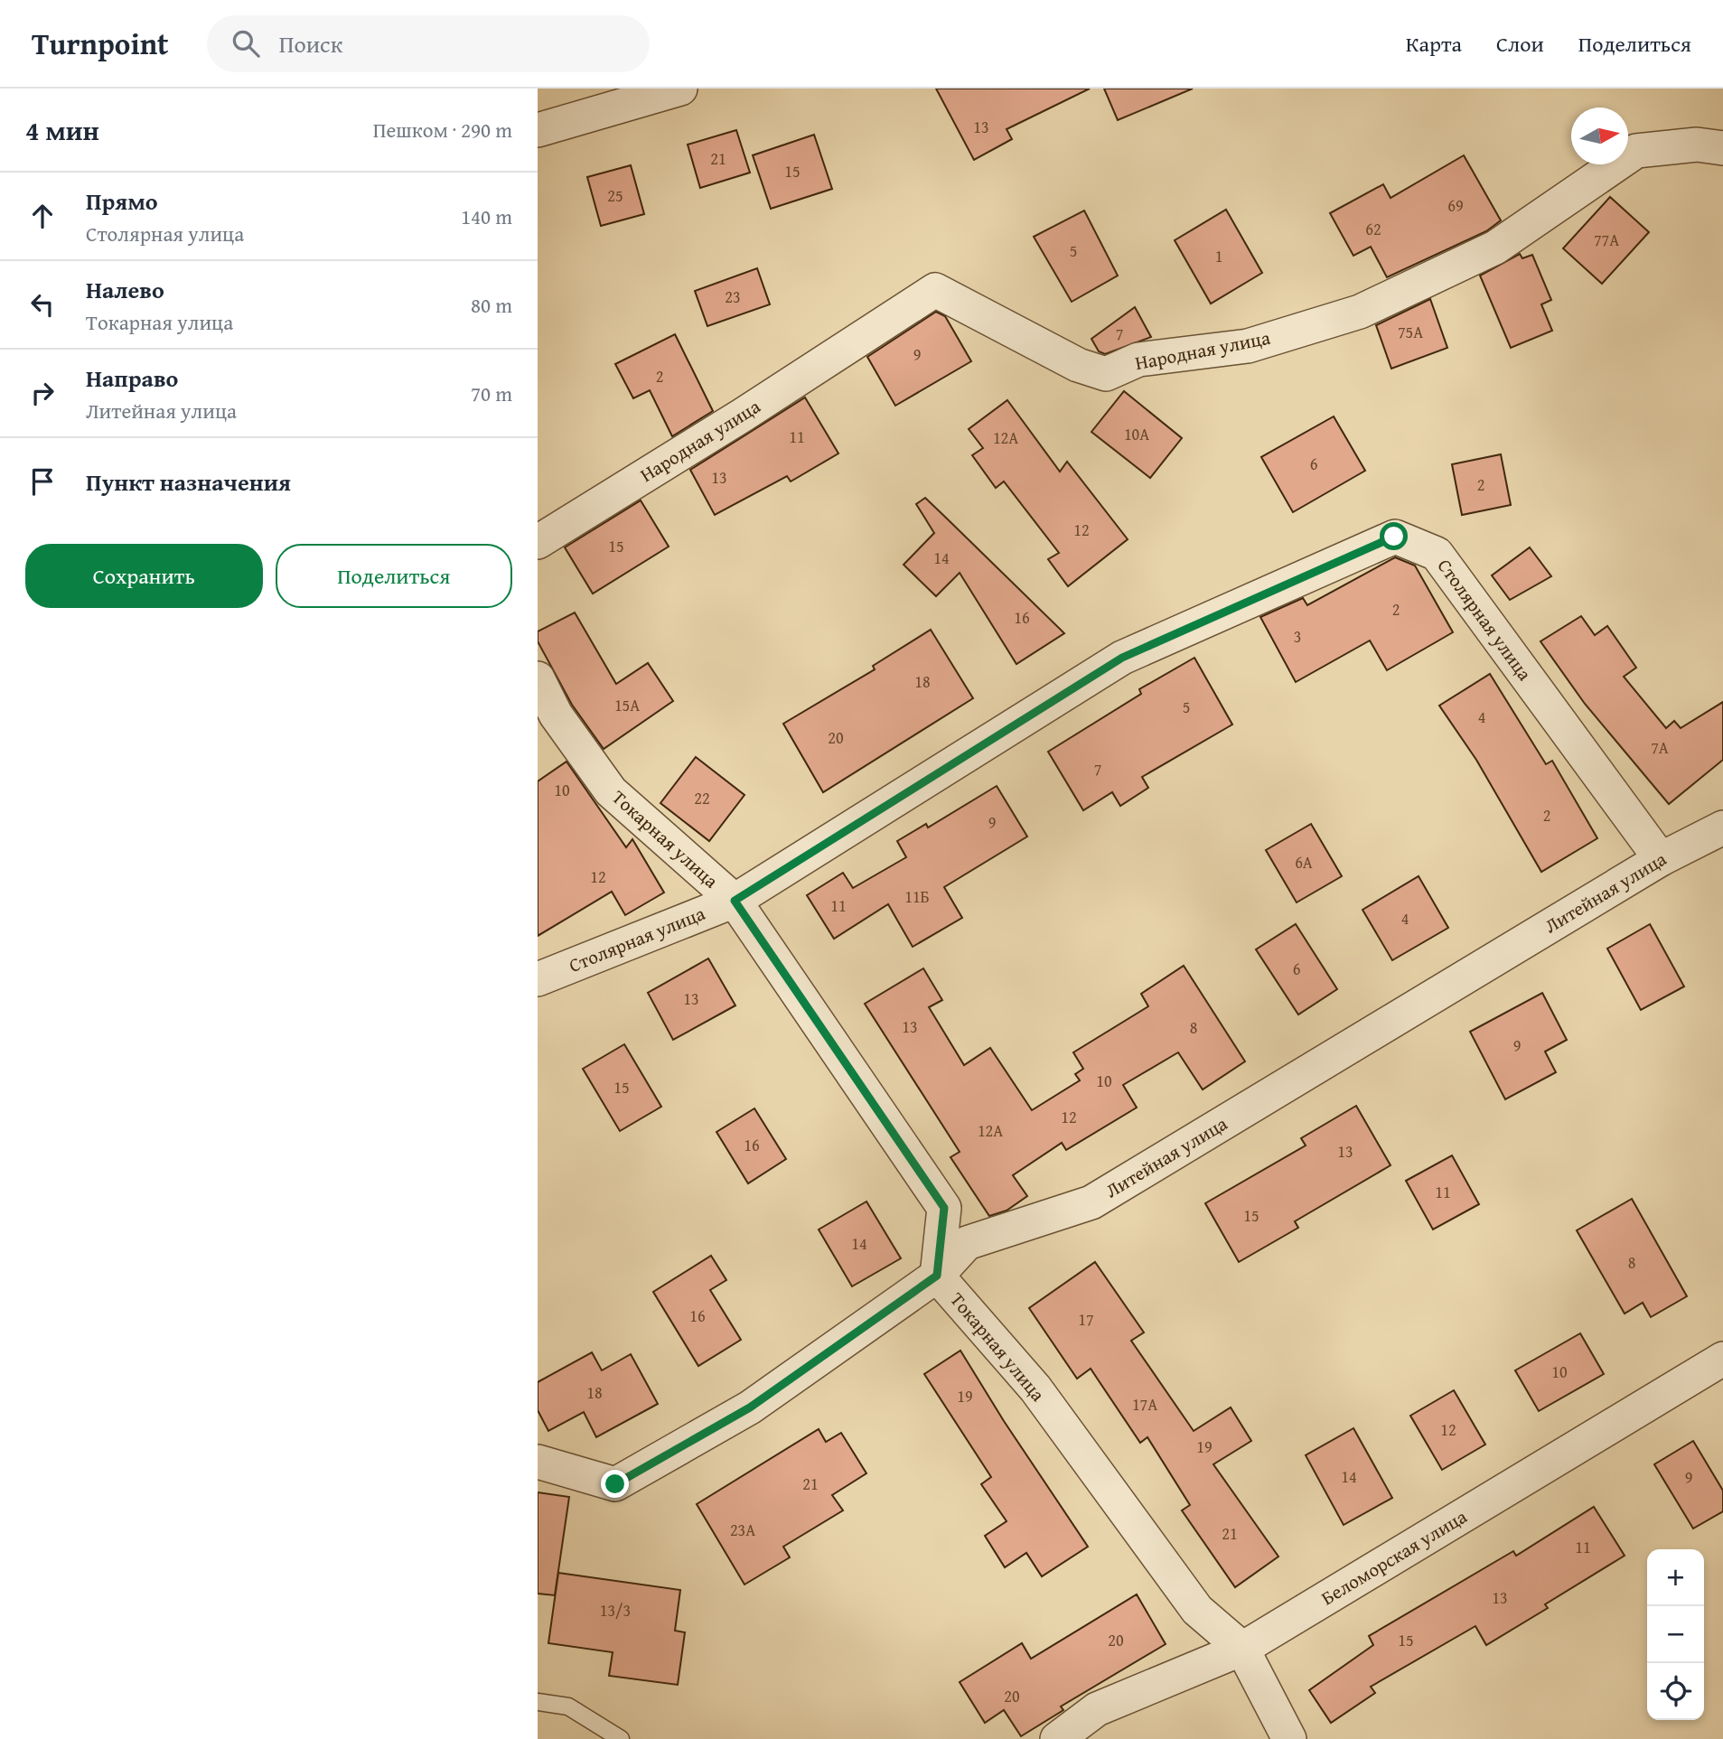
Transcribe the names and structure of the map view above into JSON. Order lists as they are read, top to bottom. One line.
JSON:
{"streets":{"street":["Народная улица","Столярная улица","Токарная улица","Литейная улица","Беломорская улица"]},"crossings":[["Столярная улица","Токарная улица"],["Столярная улица","Литейная улица"],["Токарная улица","Литейная улица"],["Токарная улица","Беломорская улица"]],"house_numbers":["13","21","15","25","69","62","77А","5","1","23","75А","7","9","2","10А","11","12А","6","13","2","12","15","14","2","16","3","18","15А","5","4","20","7А","7","10","22","2","9","6А","12","11Б","11","4","6","13","13","8","9","10","15","12","12А","16","13","11","15","14","8","16","17","10","18","19","17А","12","19","14","9","21","23А","21","11","13","13/3","20","15","20"],"north":"right","page":{"header":"Turnpoint","search":"Поиск","nav":["Карта","Слои","Поделиться"],"heading":["4 мин","Пешком · 290 m"],"list":[["Прямо","Столярная улица","140 m"],["Налево","Токарная улица","80 m"],["Направо","Литейная улица","70 m"],"Пункт назначения"],"buttons":["Сохранить","Поделиться"],"map_buttons":["+","−"]}}
